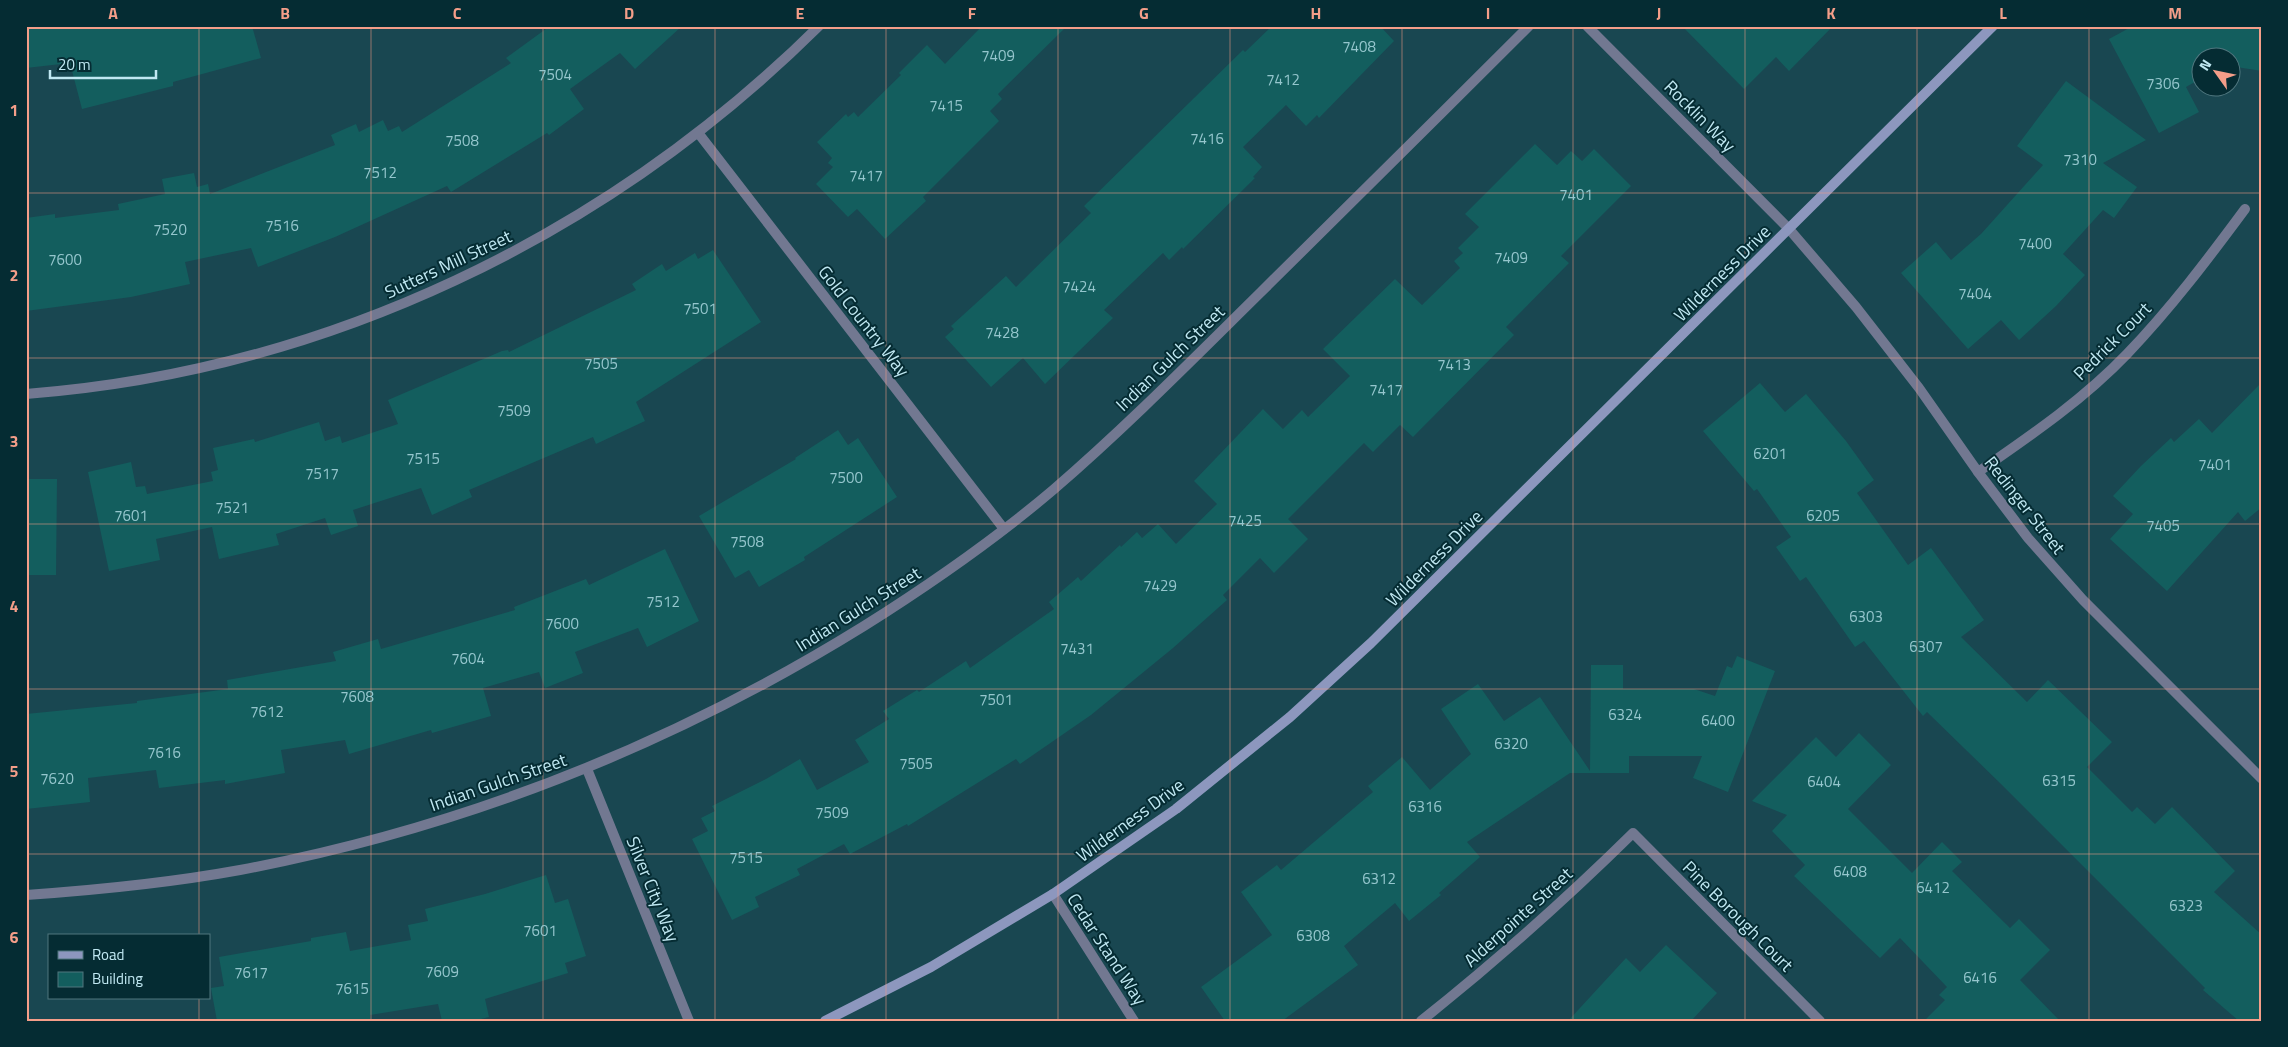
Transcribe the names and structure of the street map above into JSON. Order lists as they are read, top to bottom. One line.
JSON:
{"streets":{"street":["Rocklin Way","Sutters Mill Street","Wilderness Drive","Gold Country Way","Pedrick Court","Indian Gulch Street","Redinger Street","Silver City Way","Pine Borough Court","Alderpointe Street","Cedar Stand Way"]},"crossings":[["Rocklin Way","Wilderness Drive"],["Rocklin Way","Redinger Street"],["Sutters Mill Street","Gold Country Way"],["Wilderness Drive","Redinger Street"],["Wilderness Drive","Cedar Stand Way"],["Gold Country Way","Indian Gulch Street"],["Pedrick Court","Redinger Street"],["Indian Gulch Street","Silver City Way"],["Pine Borough Court","Alderpointe Street"]],"house_numbers":["7408","7409","7504","7412","7306","7415","7416","7508","7310","7512","7417","7401","7516","7520","7400","7409","7600","7424","7404","7501","7428","7505","7413","7417","7509","6201","7515","7401","7517","7500","7521","7601","6205","7425","7405","7508","7429","7512","6303","7600","6307","7431","7604","7608","7501","7612","6324","6400","6320","7616","7505","7620","6315","6404","6316","7509","7515","6408","6312","6412","6323","7601","6308","7609","7617","6416","7615"],"legend":["Road","Building"],"scale_bar":"20 m","north":"top left","grid":{"columns":["A","B","C","D","E","F","G","H","I","J","K","L","M"],"rows":["1","2","3","4","5","6"]}}
